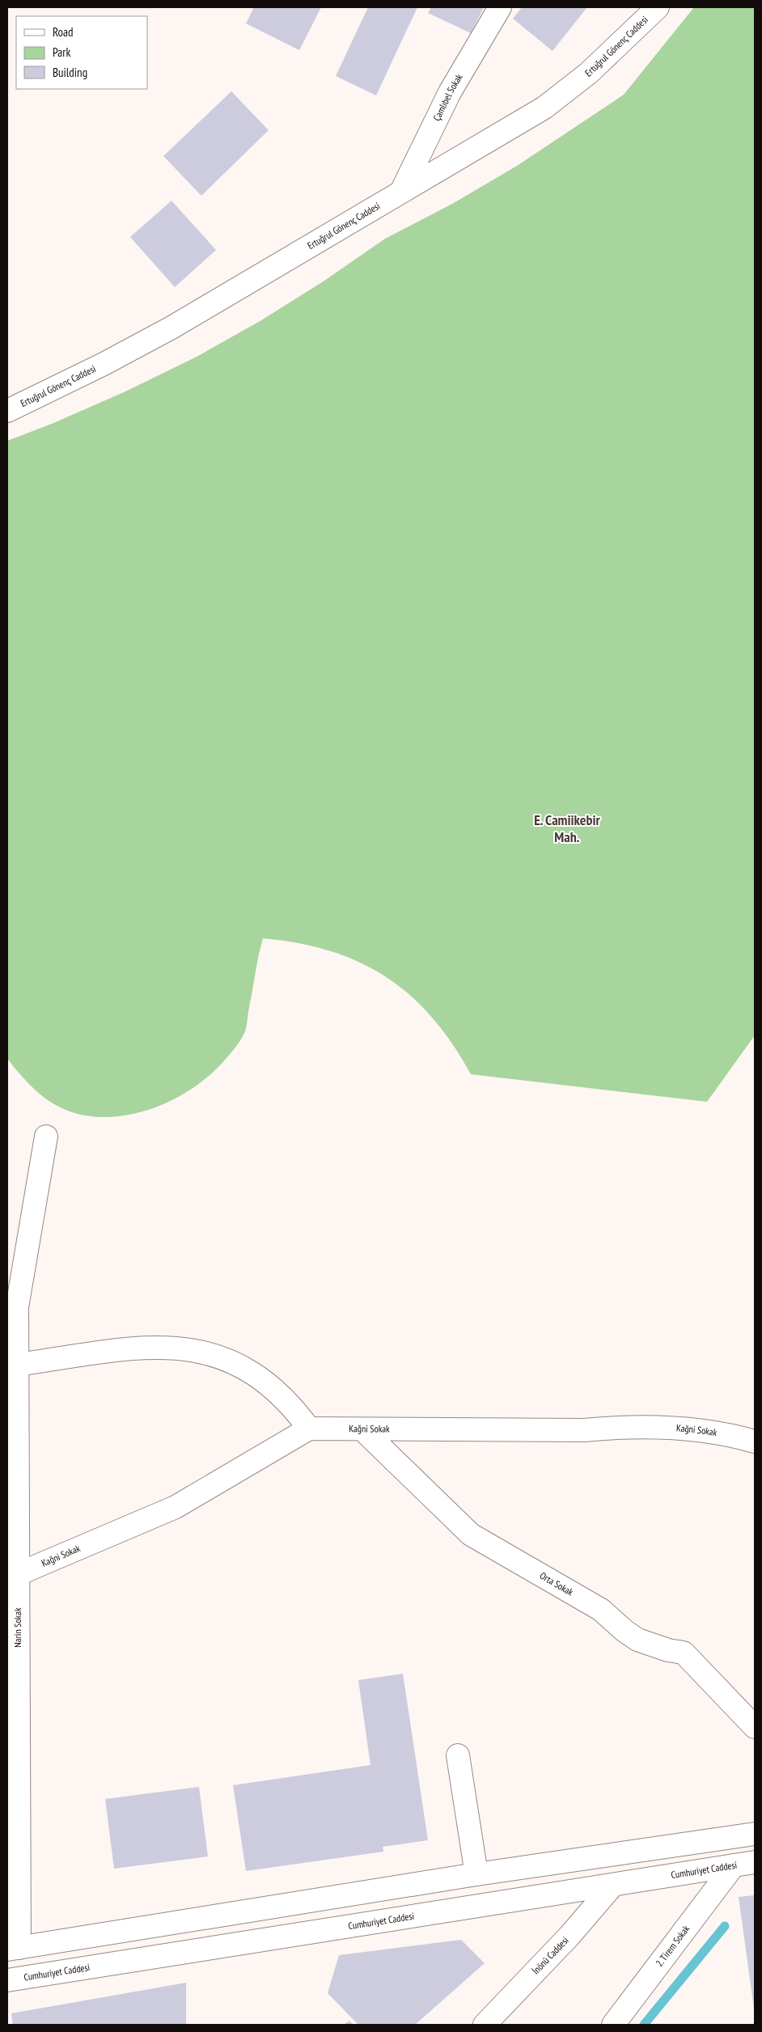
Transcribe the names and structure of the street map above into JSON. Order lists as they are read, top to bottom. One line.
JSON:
{"streets":{"street":["Ertuğrul Gönenç Caddesi","Çamlıbel Sokak","Kağni Sokak","Orta Sokak","Narin Sokak","Cumhuriyet Caddesi","2. Tirem Sokak","İnönü Caddesi"]},"crossings":[["Ertuğrul Gönenç Caddesi","Çamlıbel Sokak"],["Kağni Sokak","Orta Sokak"],["Kağni Sokak","Narin Sokak"],["Cumhuriyet Caddesi","2. Tirem Sokak"],["Cumhuriyet Caddesi","İnönü Caddesi"]],"districts":["E. Camiikebir Mah."],"legend":["Road","Park","Building"]}
